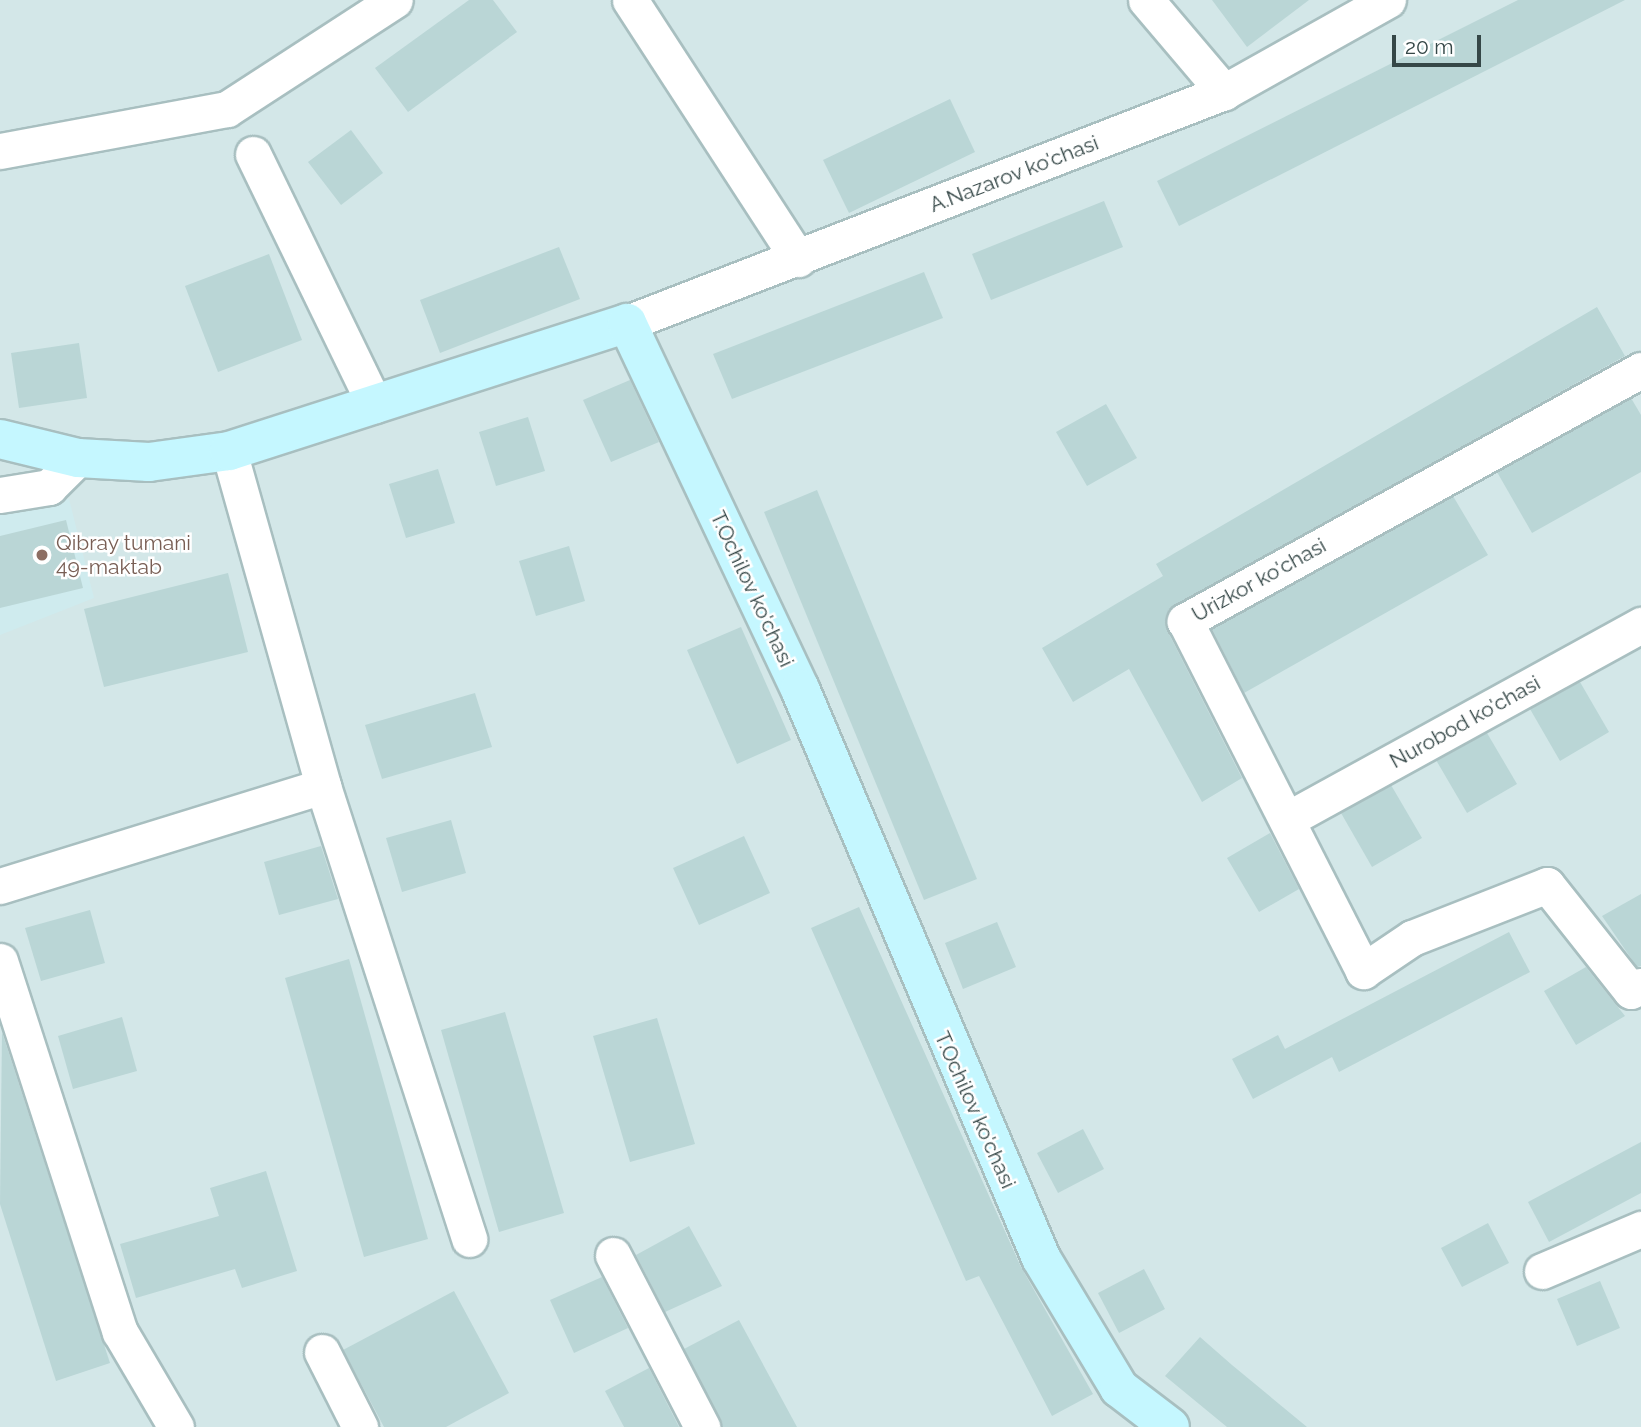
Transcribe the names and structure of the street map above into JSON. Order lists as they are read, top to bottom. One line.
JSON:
{"streets":{"main road":["T.Ochilov ko'chasi"],"street":["A.Nazarov ko'chasi","Urizkor ko'chasi","Nurobod ko'chasi"]},"crossings":[["A.Nazarov ko'chasi","T.Ochilov ko'chasi"],["Urizkor ko'chasi","Nurobod ko'chasi"]],"places":["Qibray tumani 49-maktab"],"scale_bar":"20 m"}
